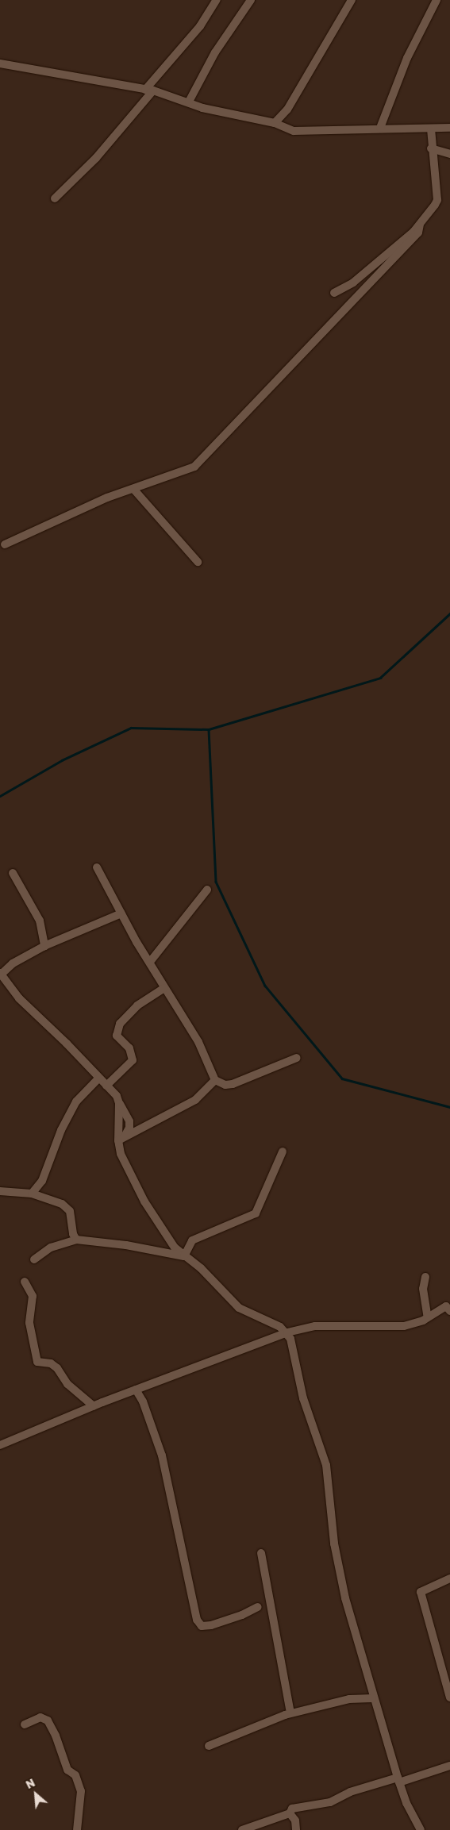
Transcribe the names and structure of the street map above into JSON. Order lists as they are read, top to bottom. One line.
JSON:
{"north":"top left"}
